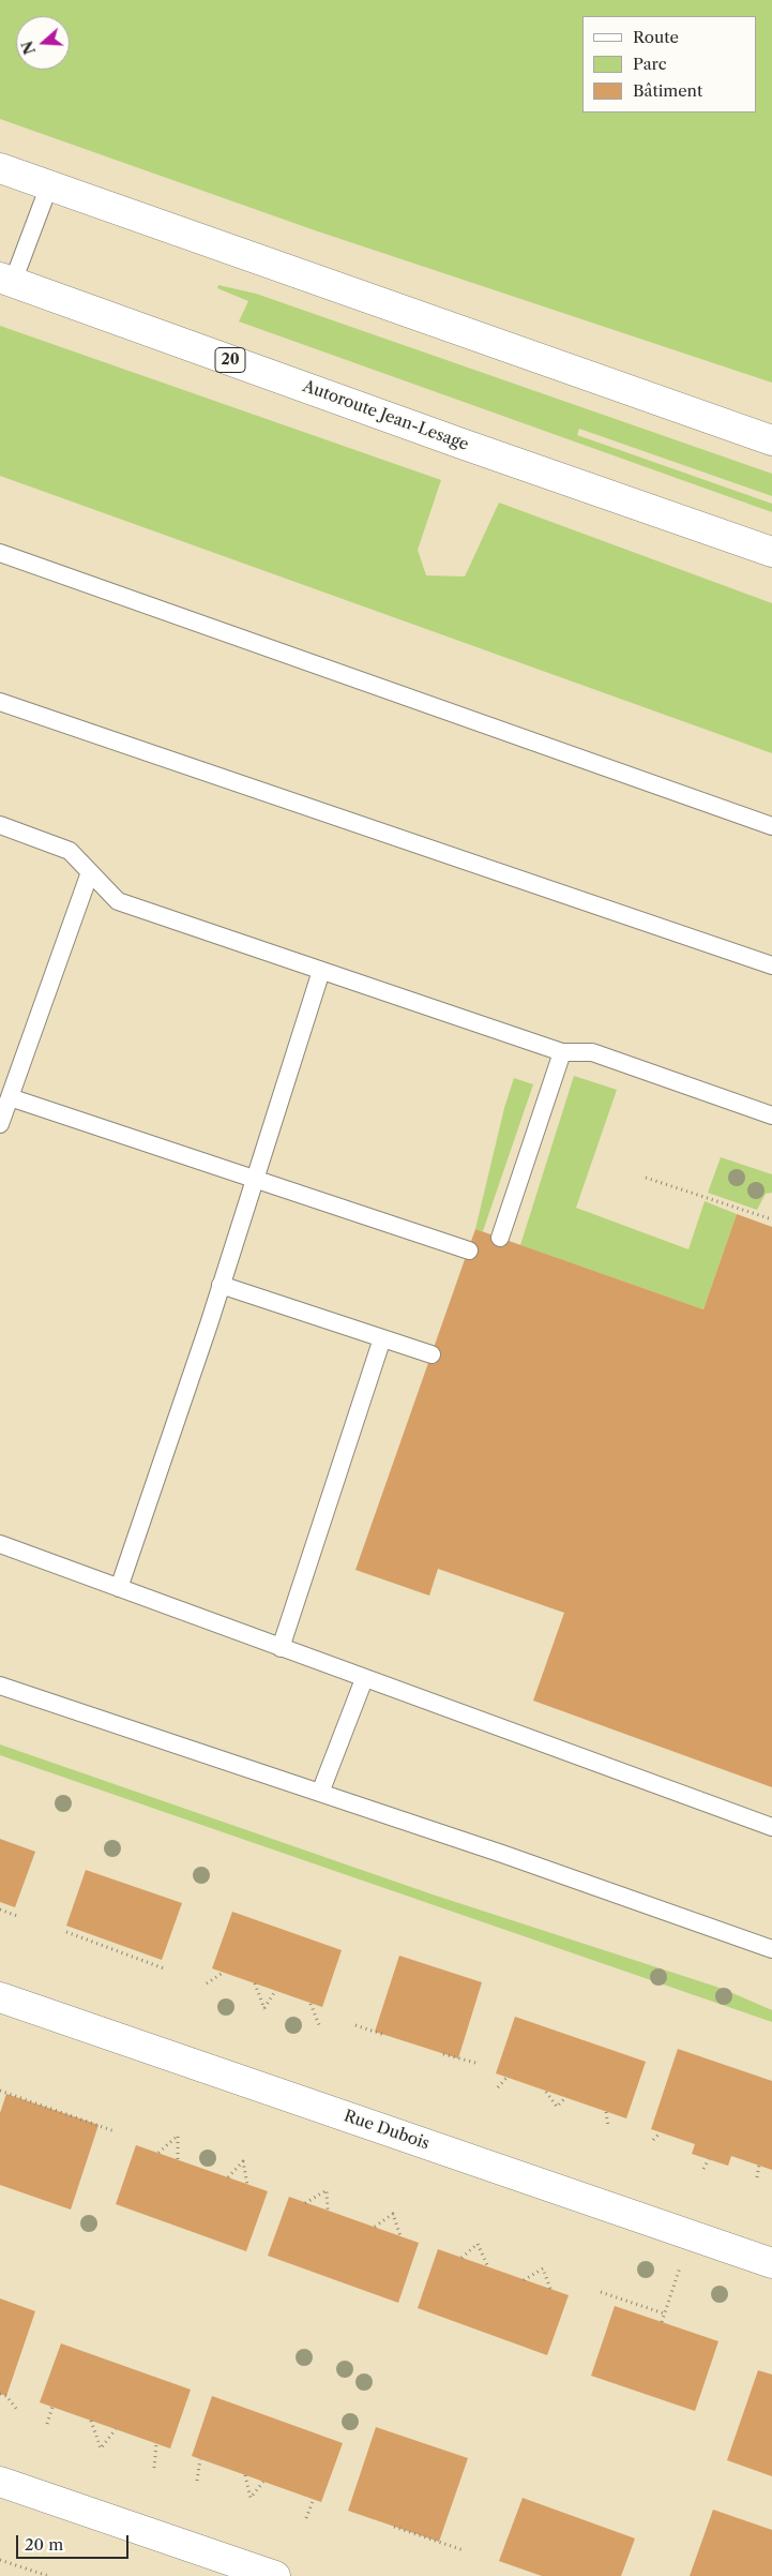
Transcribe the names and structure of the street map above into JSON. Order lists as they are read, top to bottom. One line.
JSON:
{"streets":{"main road":["20","Autoroute Jean-Lesage","Rue Dubois"]},"legend":["Route","Parc","Bâtiment"],"scale_bar":"20 m","north":"left"}
